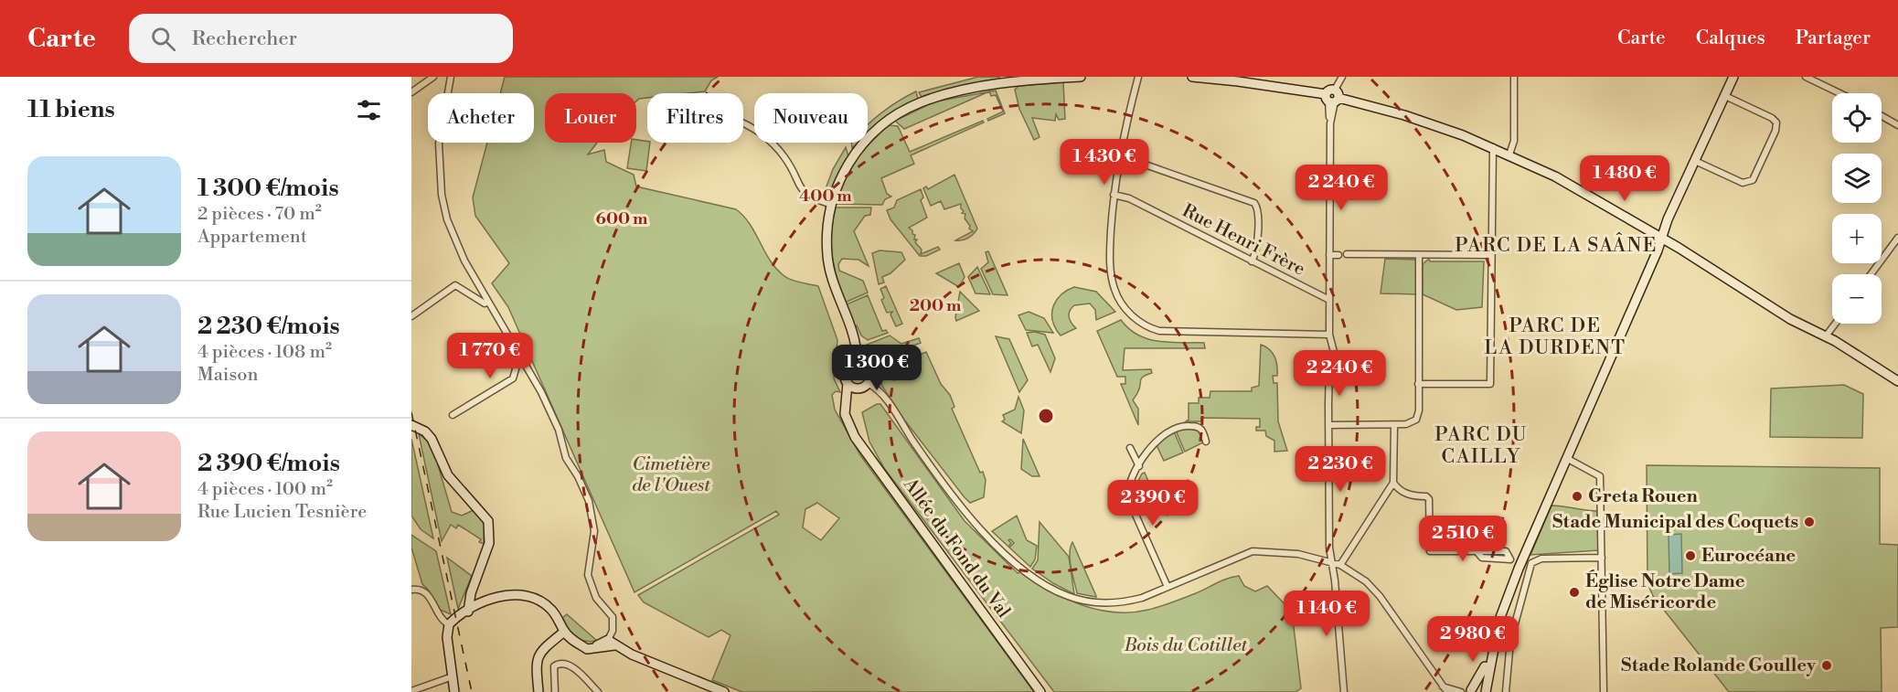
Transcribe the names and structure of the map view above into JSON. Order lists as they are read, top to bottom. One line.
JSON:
{"streets":{"street":["Rue Henri Frère","Allée du Fond du Val"]},"districts":["PARC DE LA SAÂNE","PARC DE LA DURDENT","PARC DU CAILLY"],"parks":["Cimetière de l'Ouest","Bois du Cotillet"],"places":["Greta Rouen","Stade Municipal des Coquets","Eurocéane","Église Notre Dame de Miséricorde","Stade Rolande Goulley"],"page":{"header":"Carte","search":"Rechercher","nav":["Carte","Calques","Partager"],"heading":"11 biens","map_buttons":["+","−"],"chip":["Acheter","Louer","Filtres","Nouveau"],"price":["1 430 €","1 480 €","2 240 €","1 770 €","1 300 €","2 240 €","2 230 €","2 390 €","2 510 €","1 140 €","2 980 €"],"list":[{"name":"1 300 €/mois","note":"2 pièces · 70 m² · Appartement"},{"name":"2 230 €/mois","note":"4 pièces · 108 m² · Maison"},{"name":"2 390 €/mois","note":"4 pièces · 100 m² · Rue Lucien Tesnière"}]},"rings":["400 m","600 m","200 m"]}
